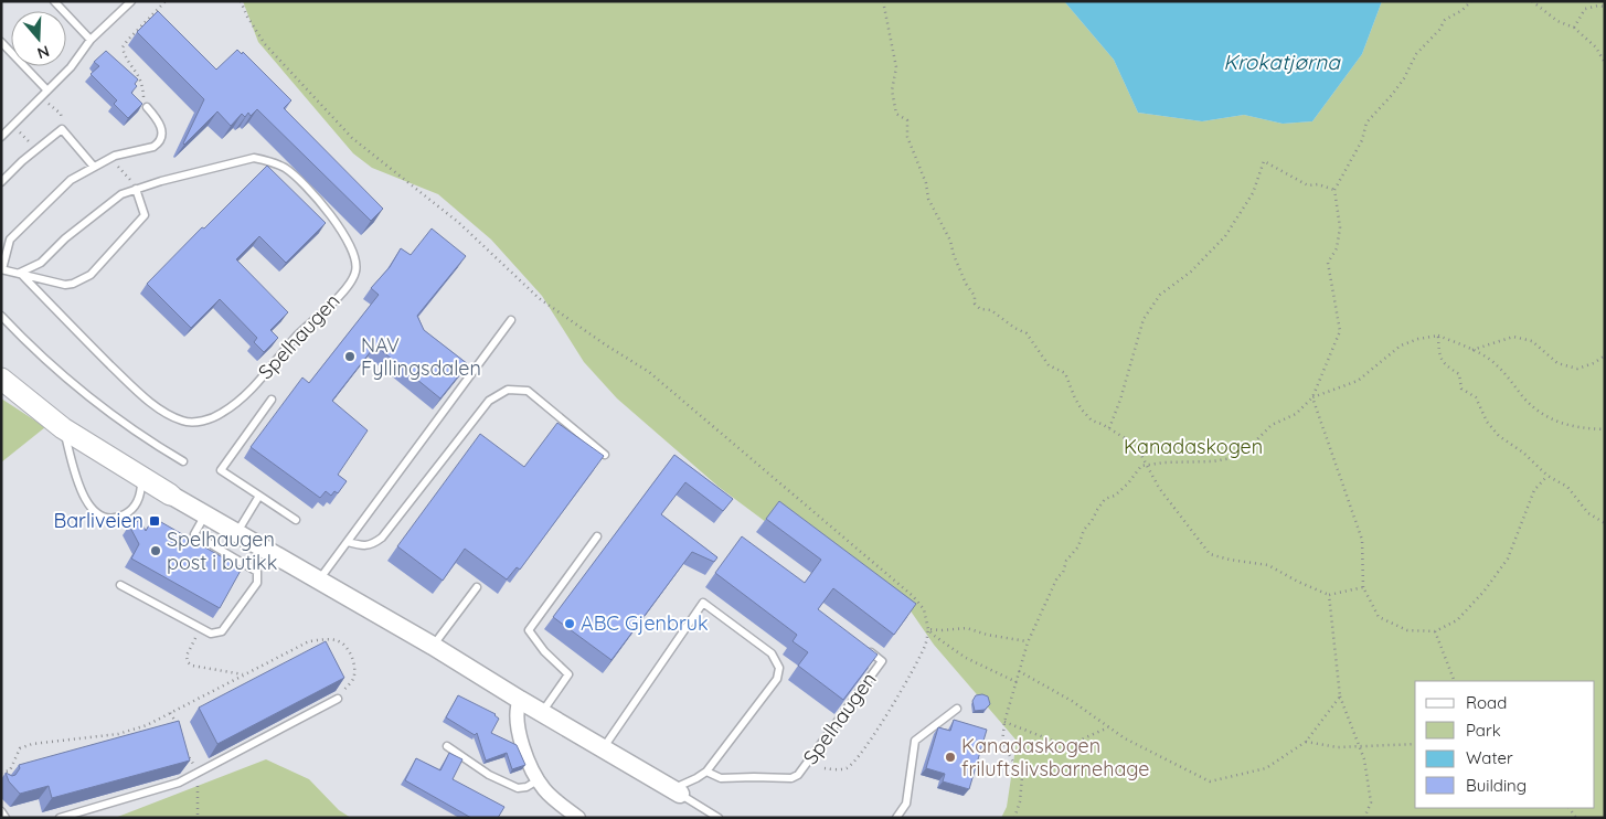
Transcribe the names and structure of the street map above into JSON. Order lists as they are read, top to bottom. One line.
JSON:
{"streets":{"lane":["Spelhaugen"]},"water":["Krokatjørna"],"parks":["Kanadaskogen"],"places":{"other":["NAV Fyllingsdalen","Spelhaugen post i butikk","ABC Gjenbruk","Kanadaskogen friluftslivsbarnehage"],"transit":["Barliveien"]},"legend":["Road","Park","Water","Building"],"north":"bottom"}
